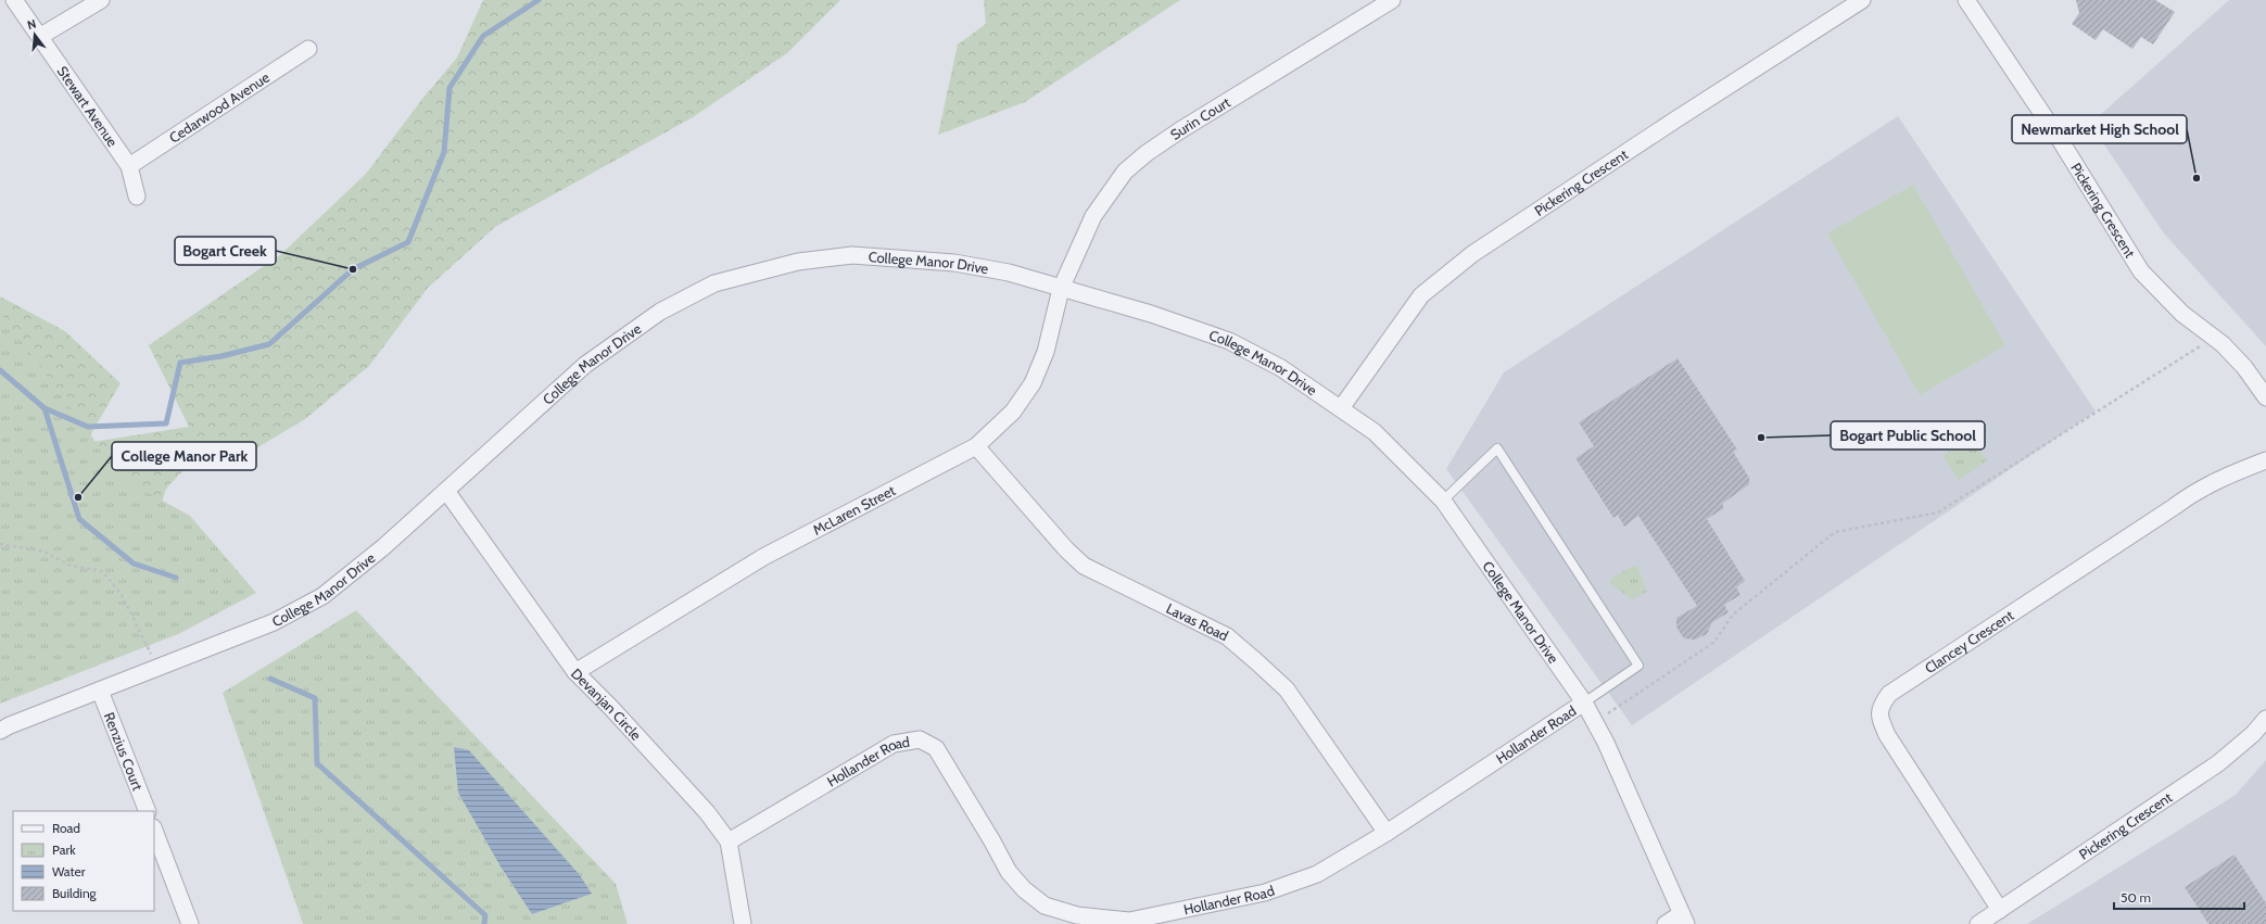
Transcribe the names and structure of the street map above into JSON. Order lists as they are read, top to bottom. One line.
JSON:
{"streets":{"street":["Stewart Avenue","Cedarwood Avenue","Surin Court","Pickering Crescent","College Manor Drive","McLaren Street","Lavas Road","Clancey Crescent","Devanjan Circle","Hollander Road","Renzius Court"]},"crossings":[["Stewart Avenue","Cedarwood Avenue"],["Surin Court","College Manor Drive"],["Surin Court","McLaren Street"],["Pickering Crescent","College Manor Drive"],["Pickering Crescent","Clancey Crescent"],["College Manor Drive","McLaren Street"],["College Manor Drive","Devanjan Circle"],["College Manor Drive","Hollander Road"],["College Manor Drive","Renzius Court"],["McLaren Street","Lavas Road"],["McLaren Street","Devanjan Circle"],["Lavas Road","Hollander Road"],["Devanjan Circle","Hollander Road"]],"places":["Newmarket High School","Bogart Creek","Bogart Public School","College Manor Park"],"legend":["Road","Park","Water","Building"],"scale_bar":"50 m","north":"top"}
